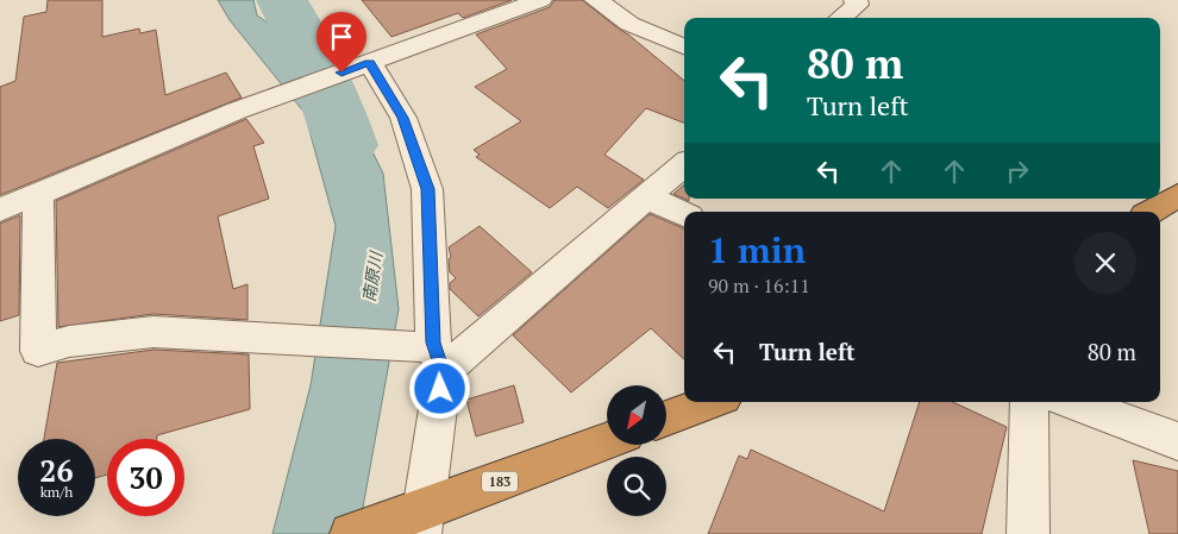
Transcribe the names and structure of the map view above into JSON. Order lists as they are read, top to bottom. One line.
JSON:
{"streets":{"highway":["183"]},"water":["南原川"],"north":"bottom left","page":{"turn":["80 m","Turn left"],"heading":["1 min","90 m · 16:11"],"list":[{"name":"Turn left","value":"80 m"}],"speed":"26 km/h","limit":"30"}}
